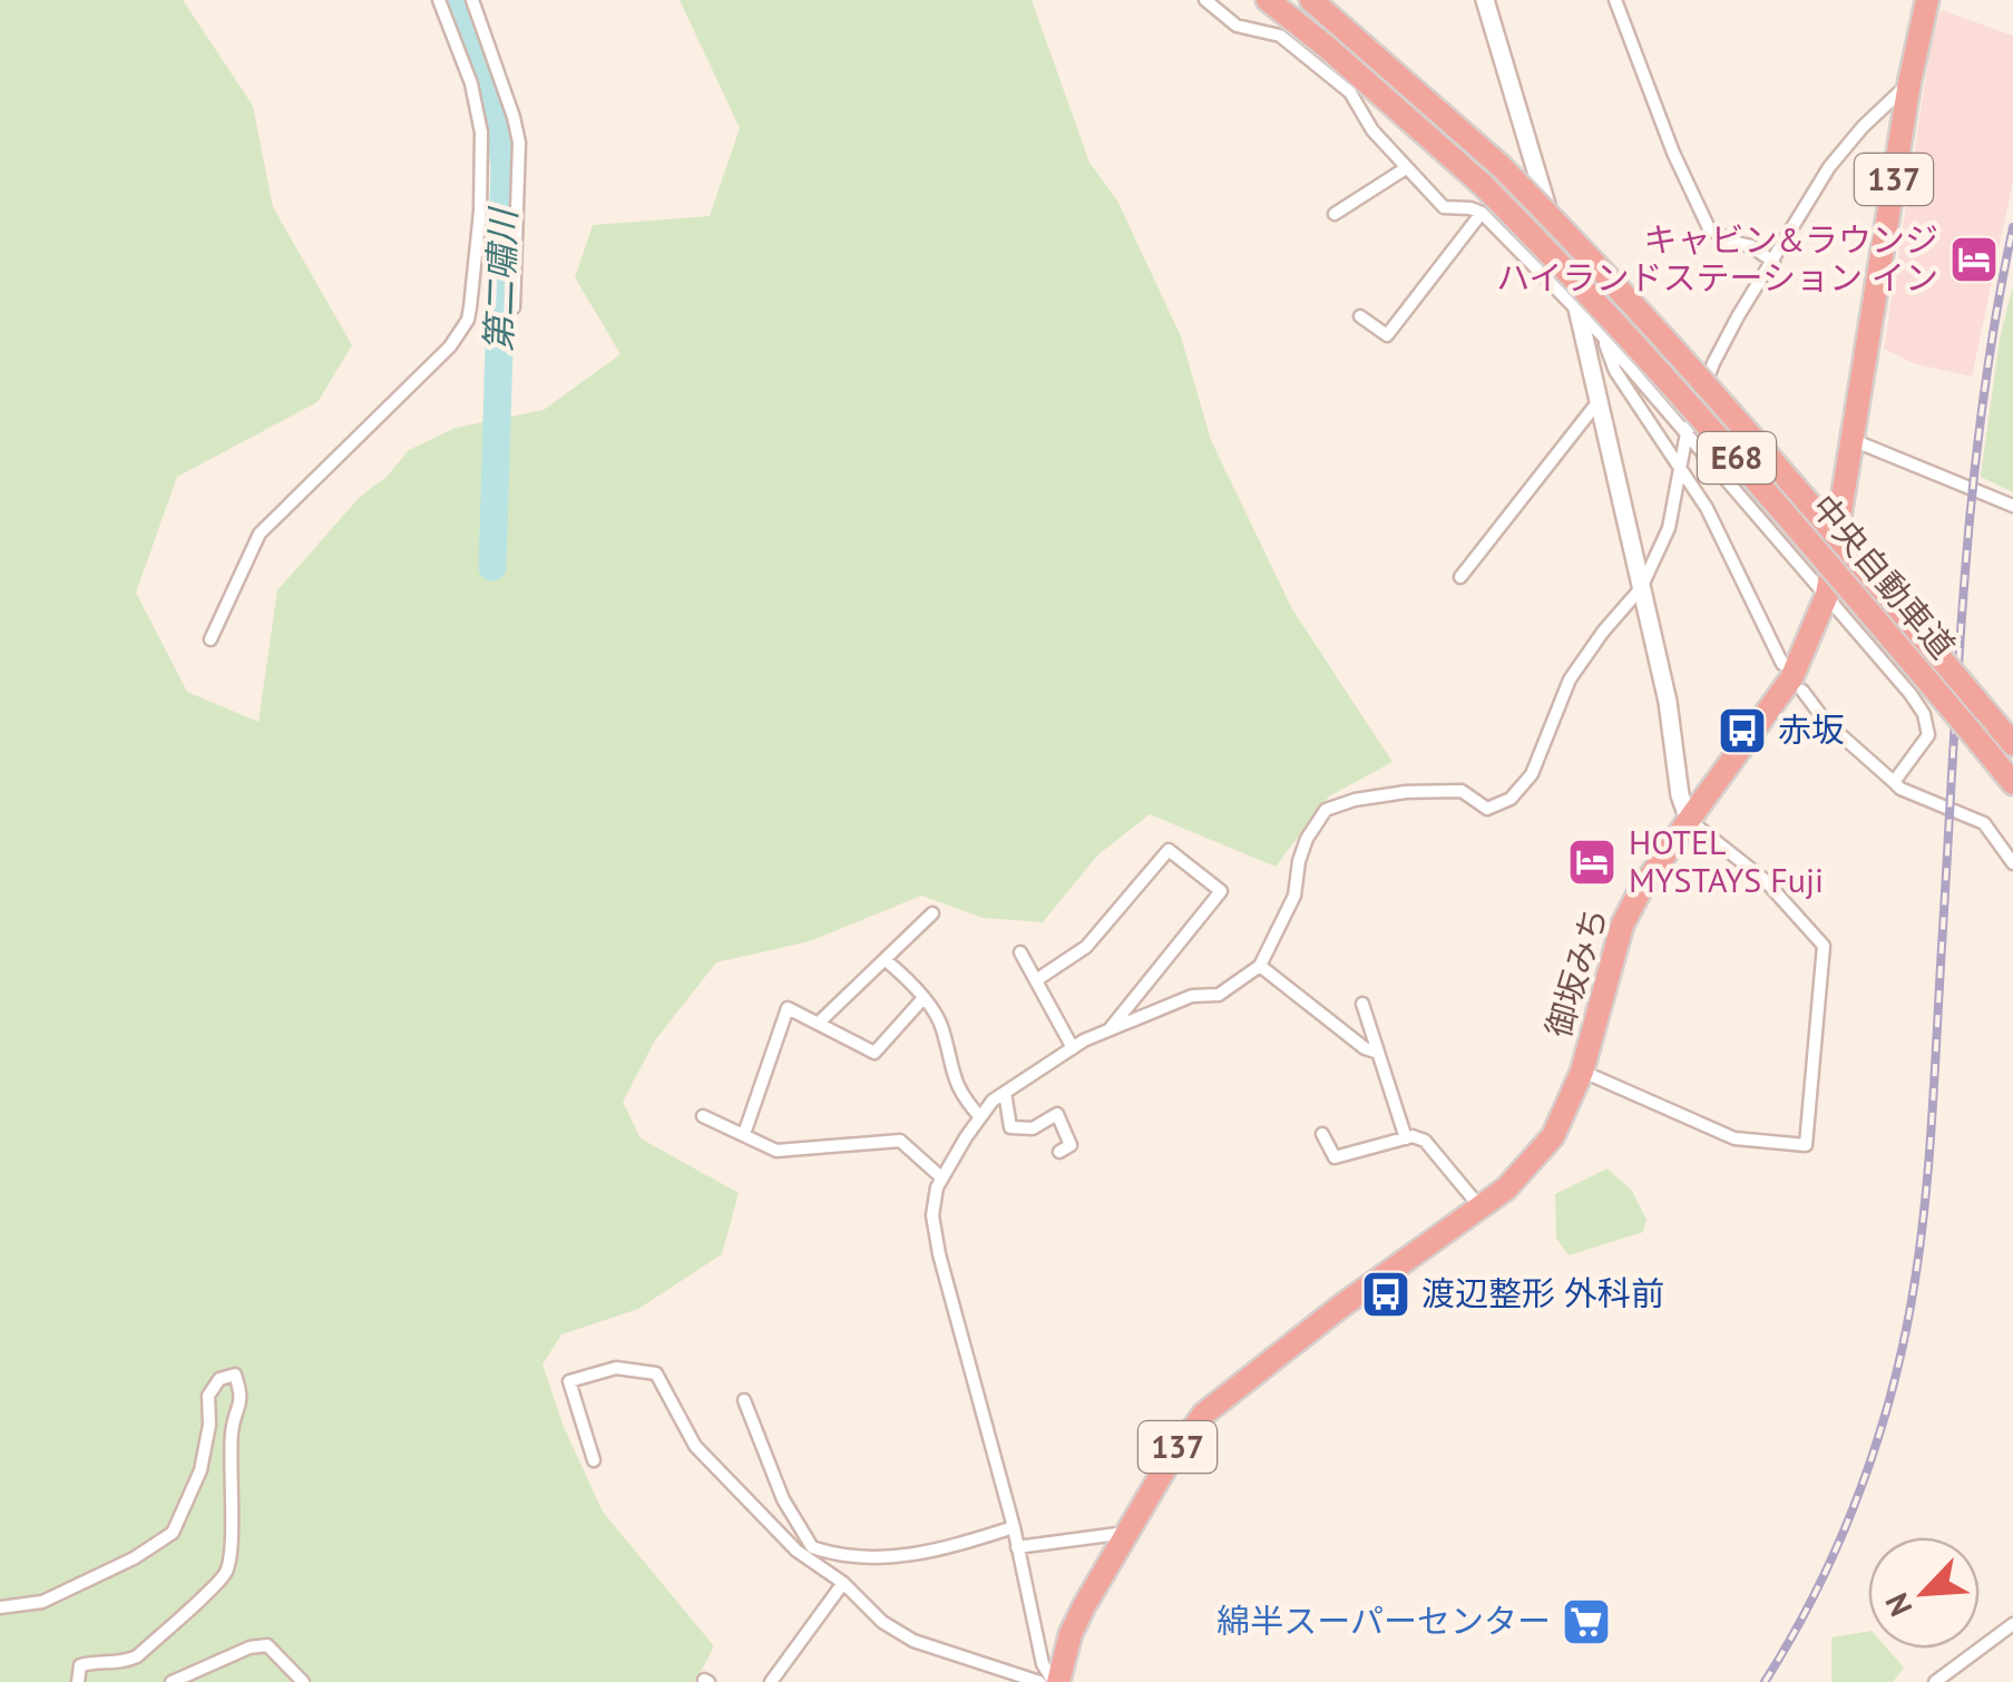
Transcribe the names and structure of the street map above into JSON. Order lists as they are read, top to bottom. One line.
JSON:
{"streets":{"highway":["137","E68","中央自動車道","御坂みち"]},"water":["第二嘯川"],"places":{"hotel":["キャビン&ラウンジ ハイランドステーション イン","HOTEL MYSTAYS Fuji"],"bus stop":["赤坂","渡辺整形 外科前"],"supermarket":["綿半スーパーセンター"]},"north":"bottom left"}
